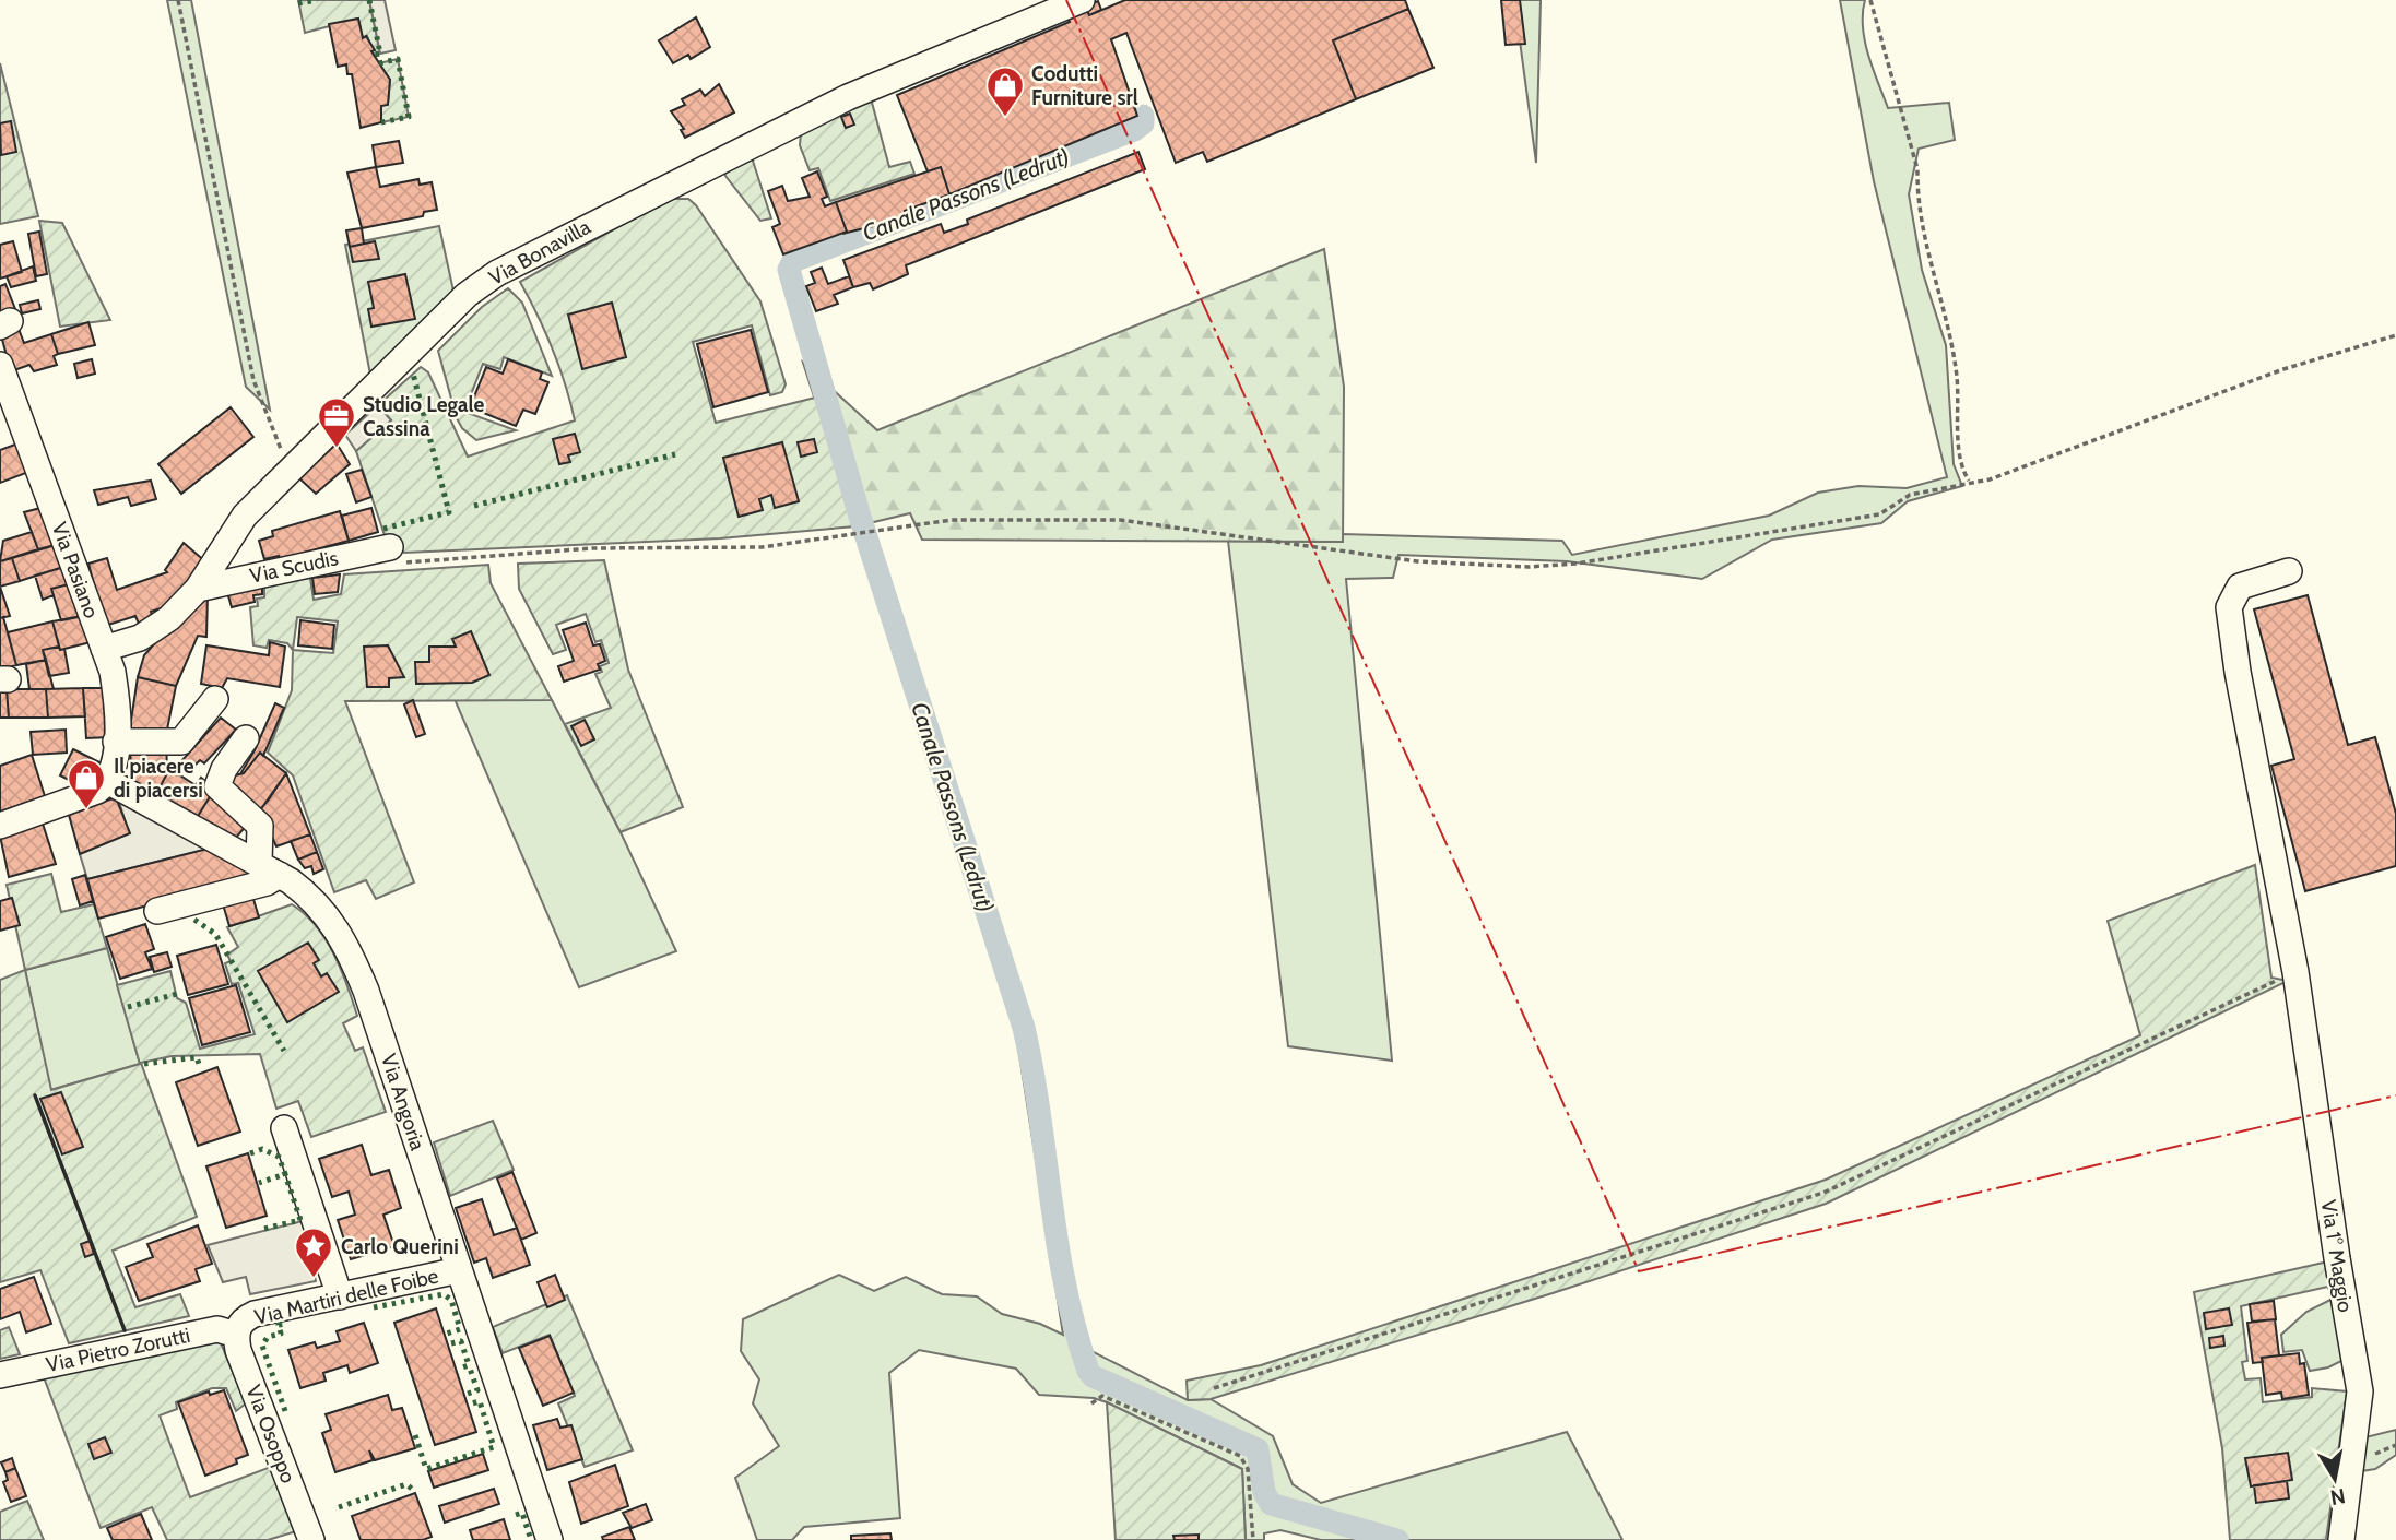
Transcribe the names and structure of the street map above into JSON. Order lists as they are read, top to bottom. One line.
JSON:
{"streets":{"street":["Via Bonavilla","Via Scudis","Via Pasiano","Via Angoria","Via 1° Maggio","Via Martiri delle Foibe","Via Pietro Zorutti","Via Osoppo"]},"crossings":[["Via Bonavilla","Via Scudis"],["Via Bonavilla","Via Pasiano"],["Via Pasiano","Via Angoria"],["Via Angoria","Via Martiri delle Foibe"],["Via Martiri delle Foibe","Via Pietro Zorutti"],["Via Martiri delle Foibe","Via Osoppo"],["Via Pietro Zorutti","Via Osoppo"]],"water":["Canale Passons (Ledrut)"],"places":{"shop":["Codutti Furniture srl","Il piacere di piacersi"],"office":["Studio Legale Cassina"],"place":["Carlo Querini"]},"north":"bottom"}
